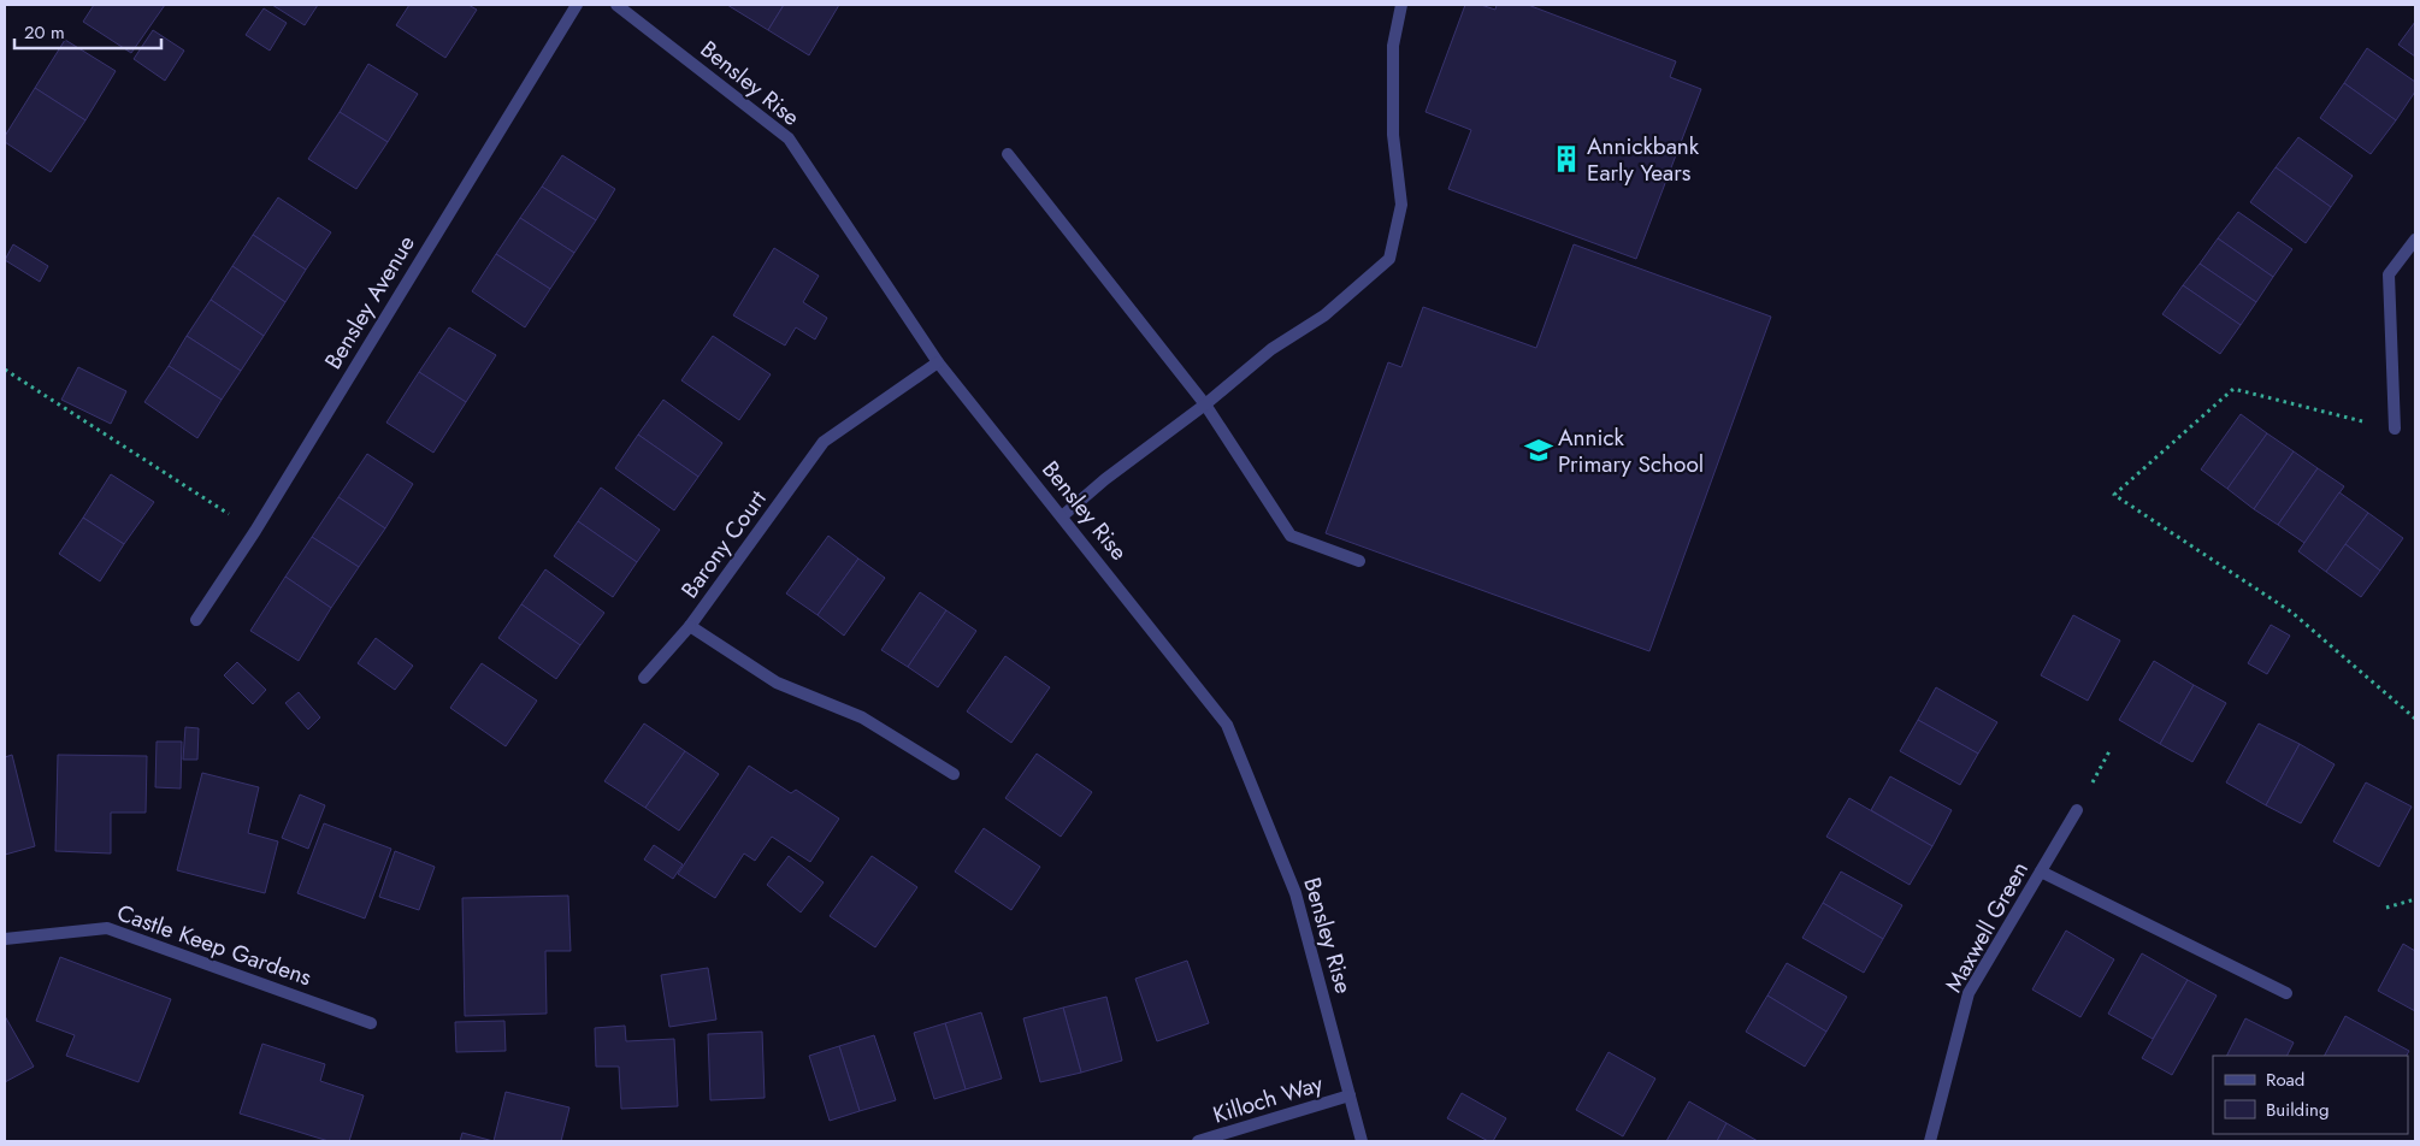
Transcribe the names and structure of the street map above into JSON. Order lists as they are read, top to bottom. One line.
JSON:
{"streets":{"street":["Bensley Rise","Bensley Avenue","Barony Court","Maxwell Green","Castle Keep Gardens","Killoch Way"]},"crossings":[["Bensley Rise","Barony Court"],["Bensley Rise","Killoch Way"]],"places":{"building":["Annickbank Early Years"],"school or university":["Annick Primary School"]},"legend":["Road","Building"],"scale_bar":"20 m"}
